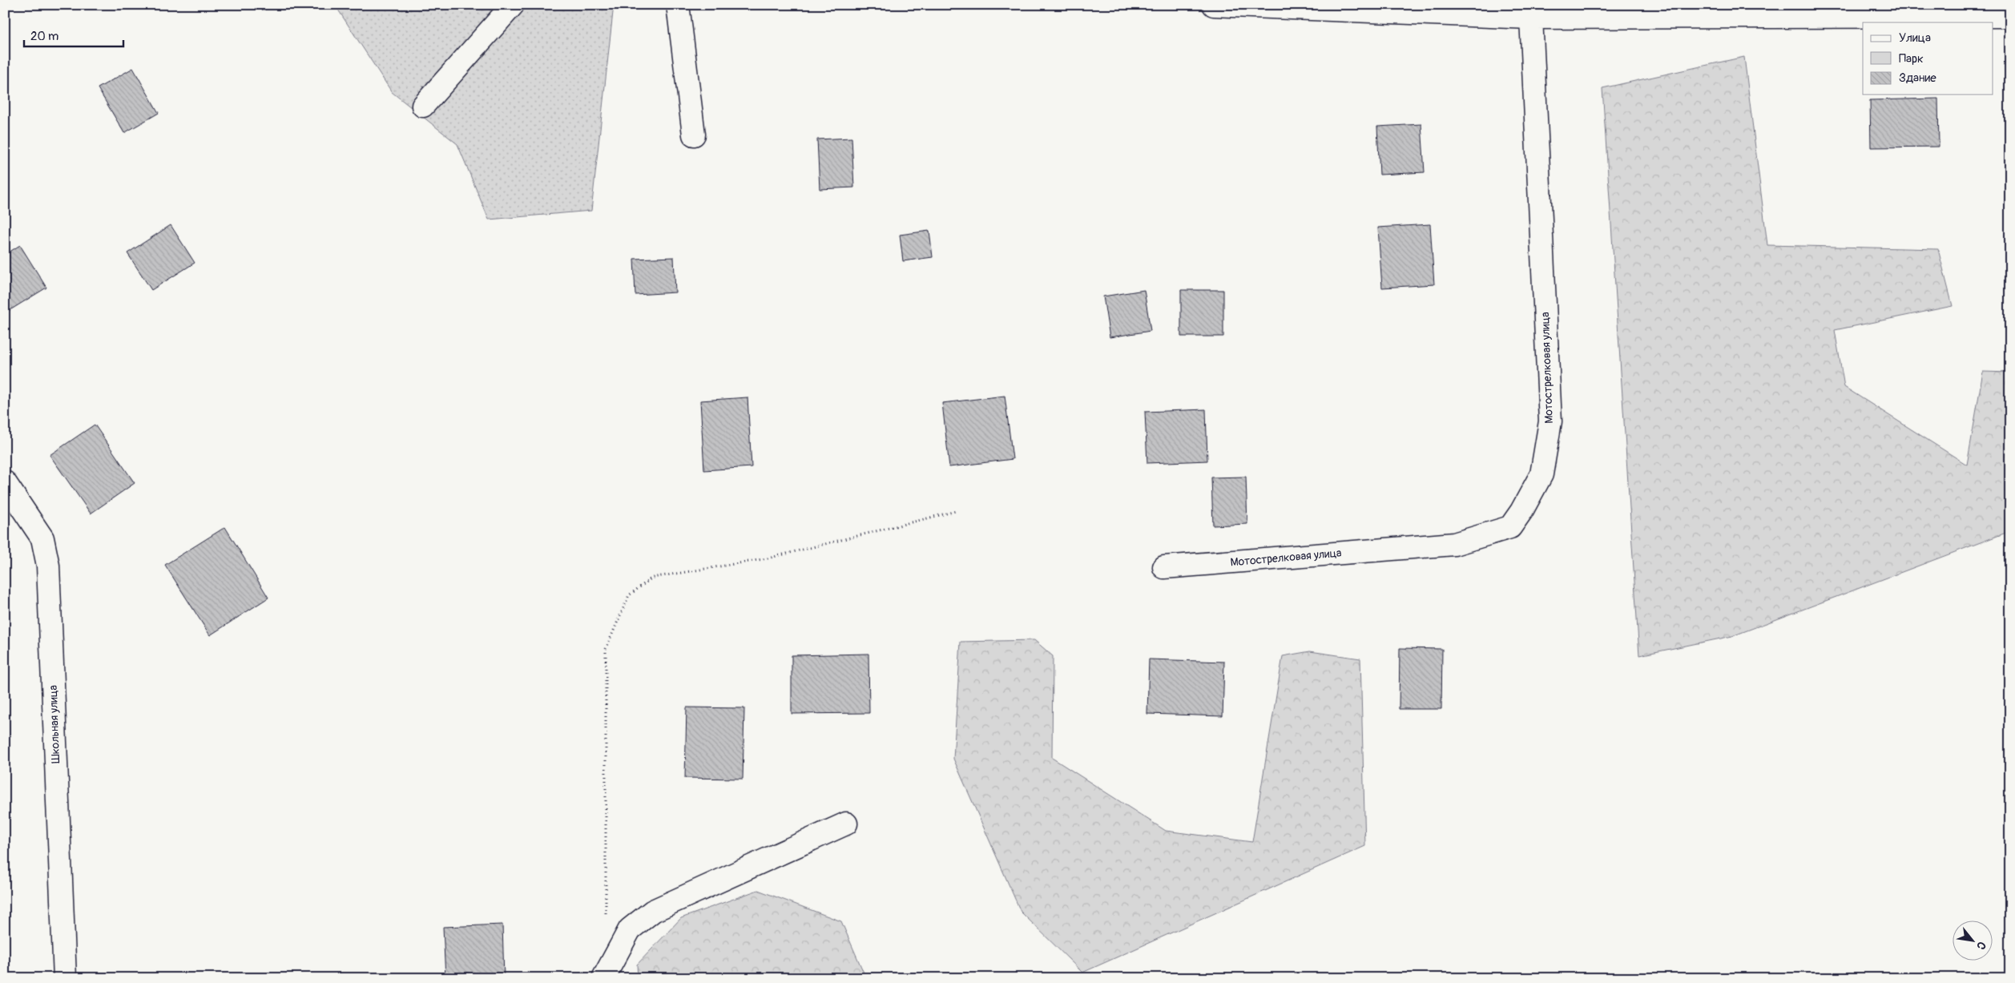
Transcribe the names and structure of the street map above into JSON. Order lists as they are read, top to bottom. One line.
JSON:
{"streets":{"street":["Мотострелковая улица","Школьная улица"]},"legend":["Улица","Парк","Здание"],"scale_bar":"20 m","north":"bottom right"}
